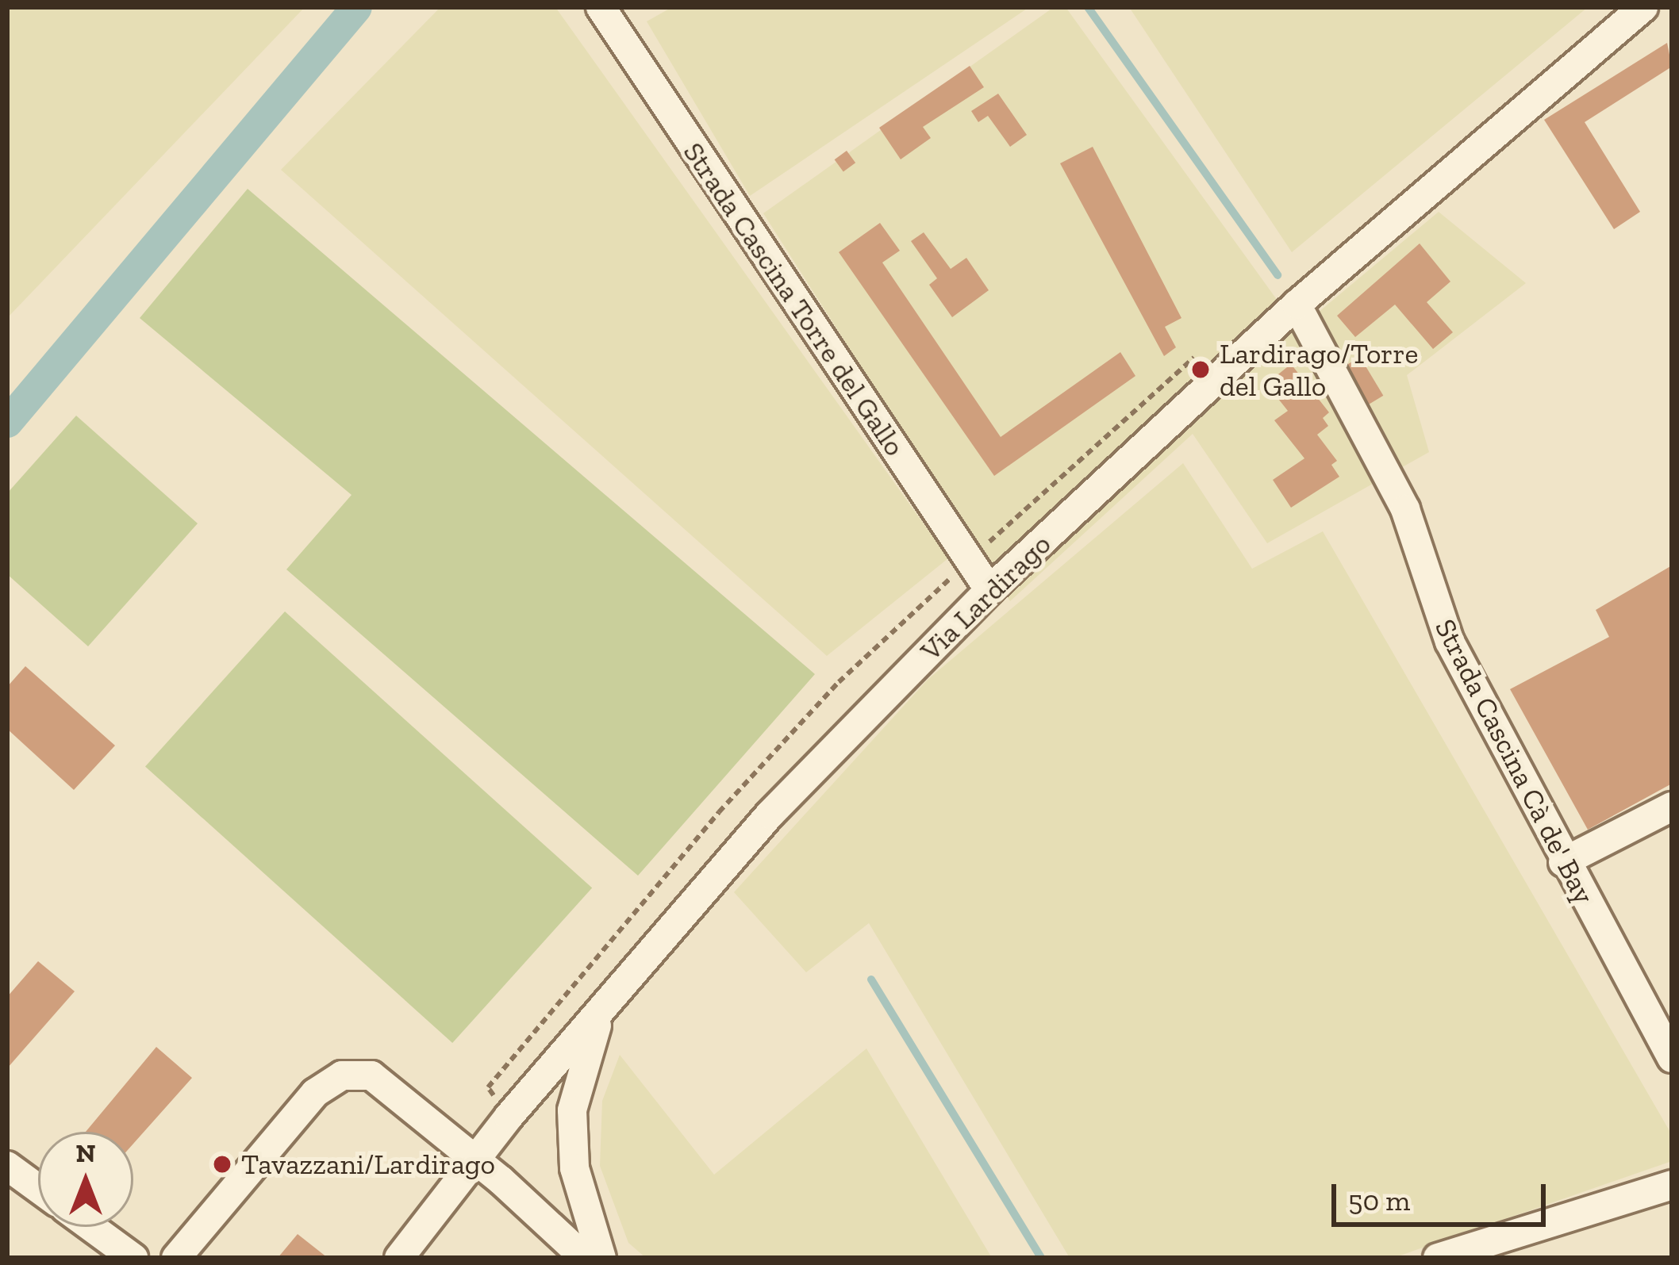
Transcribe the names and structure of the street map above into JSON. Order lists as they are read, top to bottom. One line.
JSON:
{"streets":{"street":["Strada Cascina Torre del Gallo","Via Lardirago","Strada Cascina Cà de' Bay"]},"crossings":[["Strada Cascina Torre del Gallo","Via Lardirago"],["Via Lardirago","Strada Cascina Cà de' Bay"]],"places":["Lardirago/Torre del Gallo","Tavazzani/Lardirago"],"scale_bar":"50 m","north":"top"}
